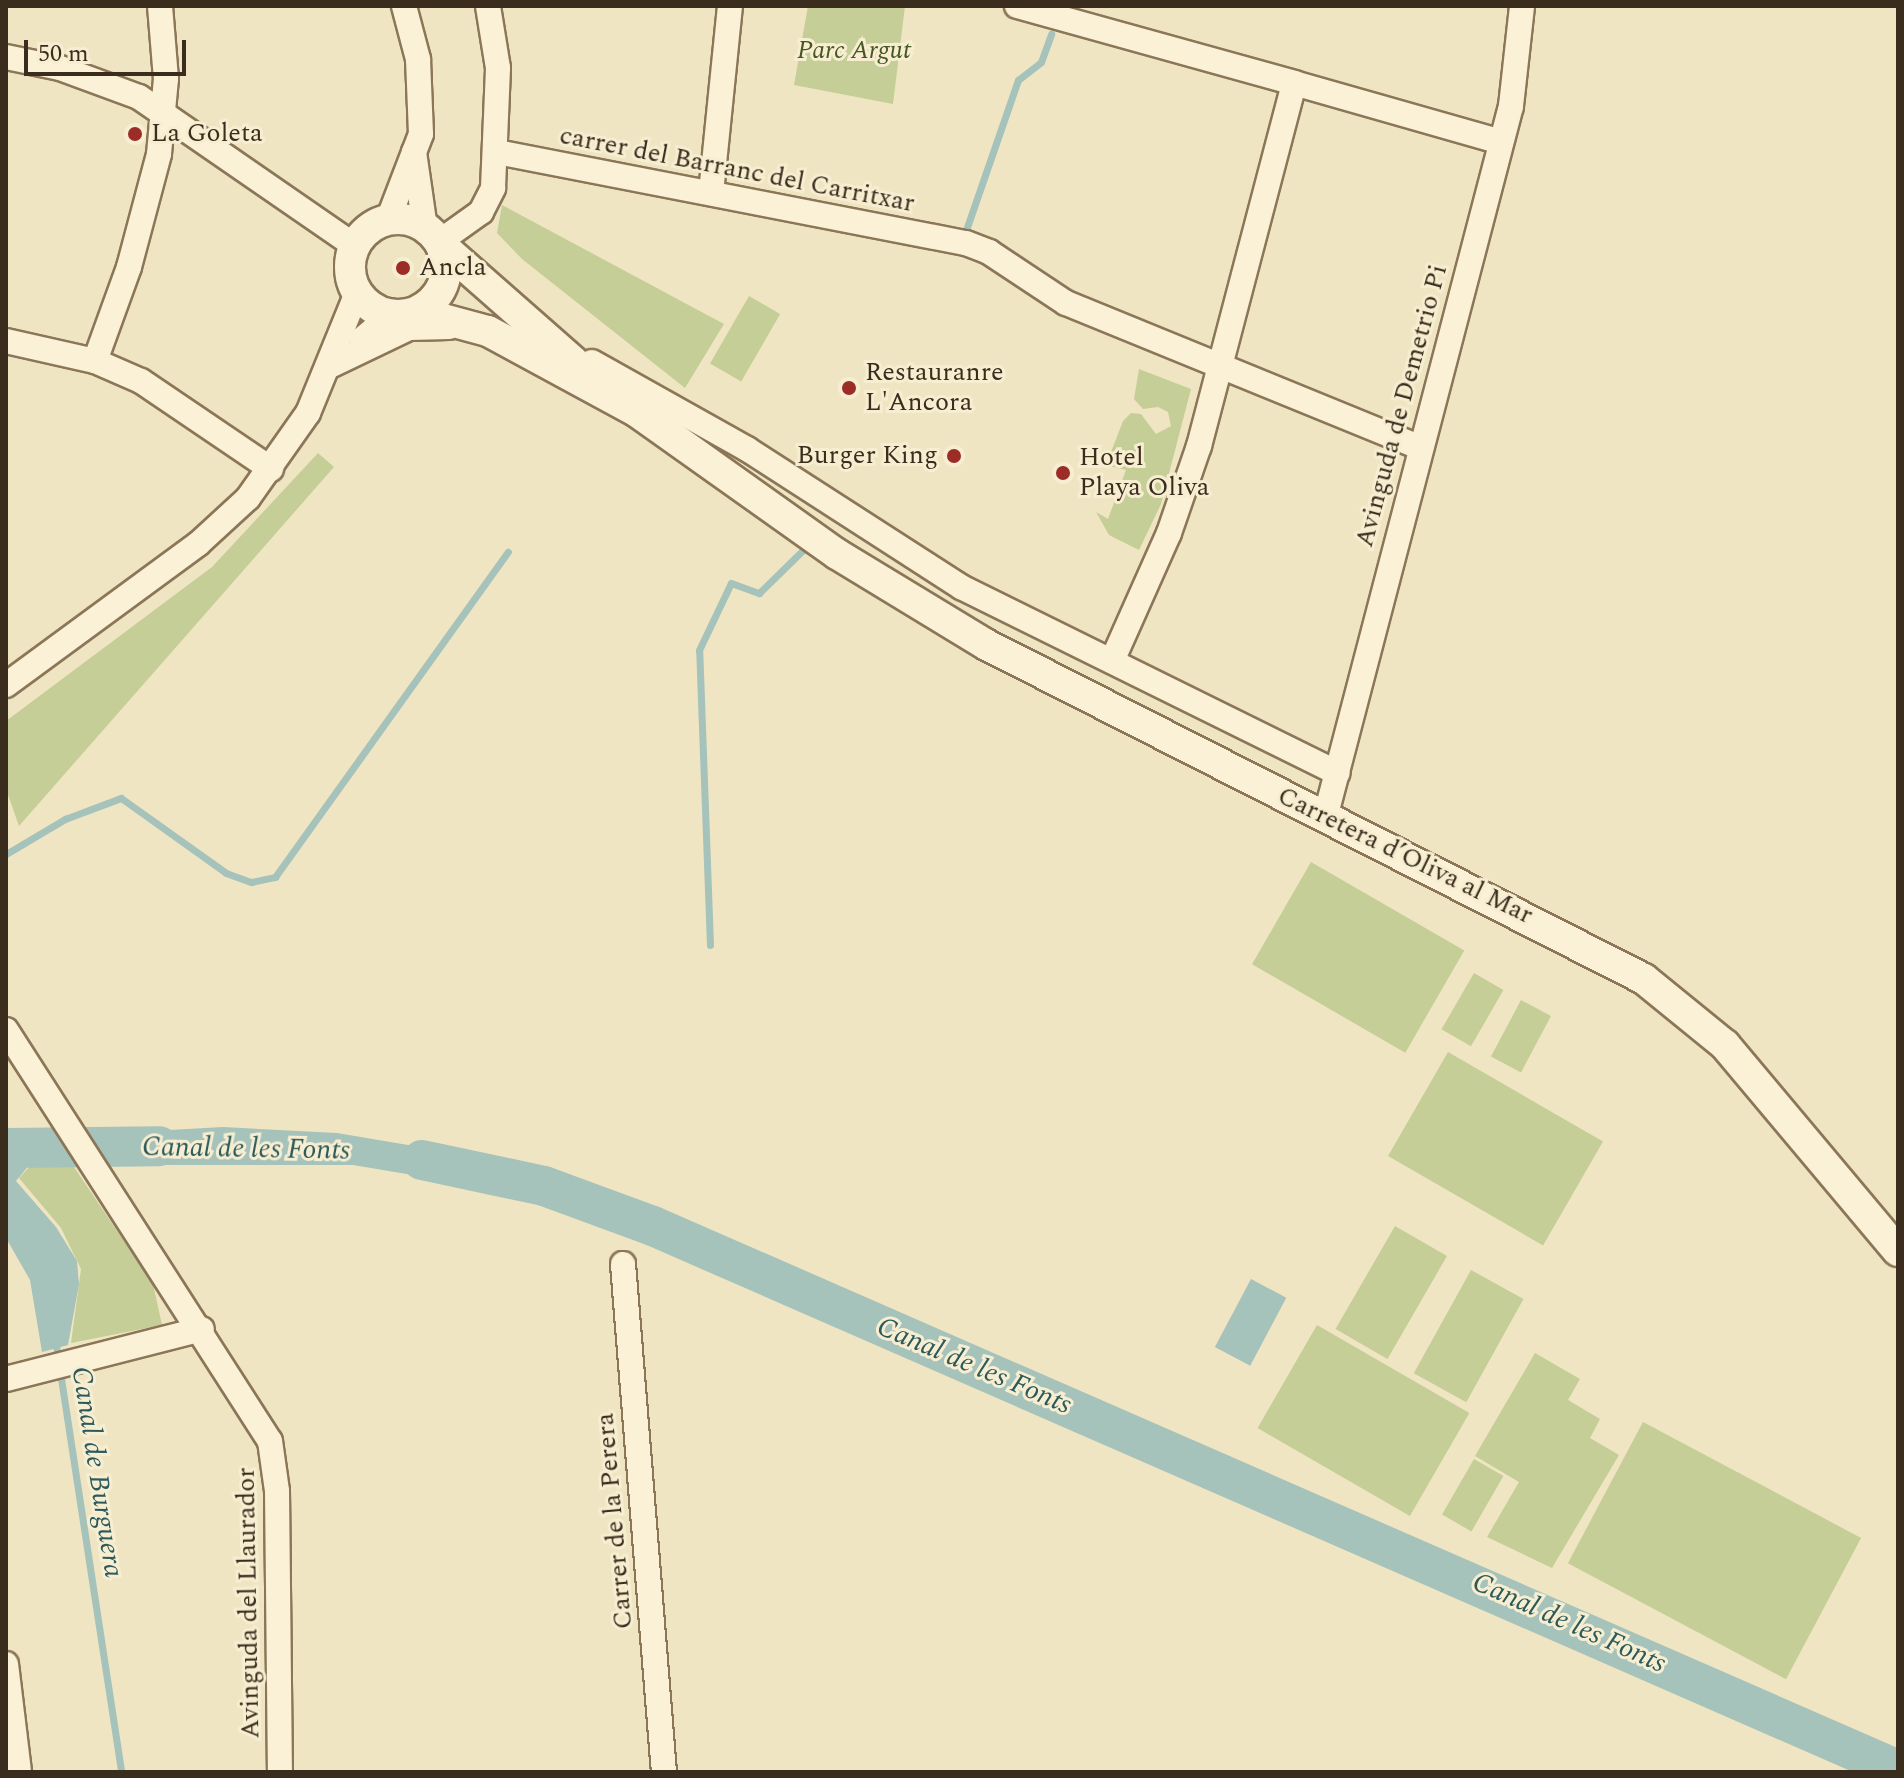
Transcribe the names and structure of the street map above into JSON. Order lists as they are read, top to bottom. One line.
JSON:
{"streets":{"street":["carrer del Barranc del Carritxar","Avinguda de Demetrio Pi","Carretera d’Oliva al Mar","Carrer de la Perera","Avinguda del Llaurador"]},"crossings":[["carrer del Barranc del Carritxar","Avinguda de Demetrio Pi"],["Avinguda de Demetrio Pi","Carretera d’Oliva al Mar"]],"water":["Canal de les Fonts","Canal de Burguera"],"parks":["Parc Argut"],"places":["La Goleta","Ancla","Restauranre L'Ancora","Burger King","Hotel Playa Oliva"],"scale_bar":"50 m"}
